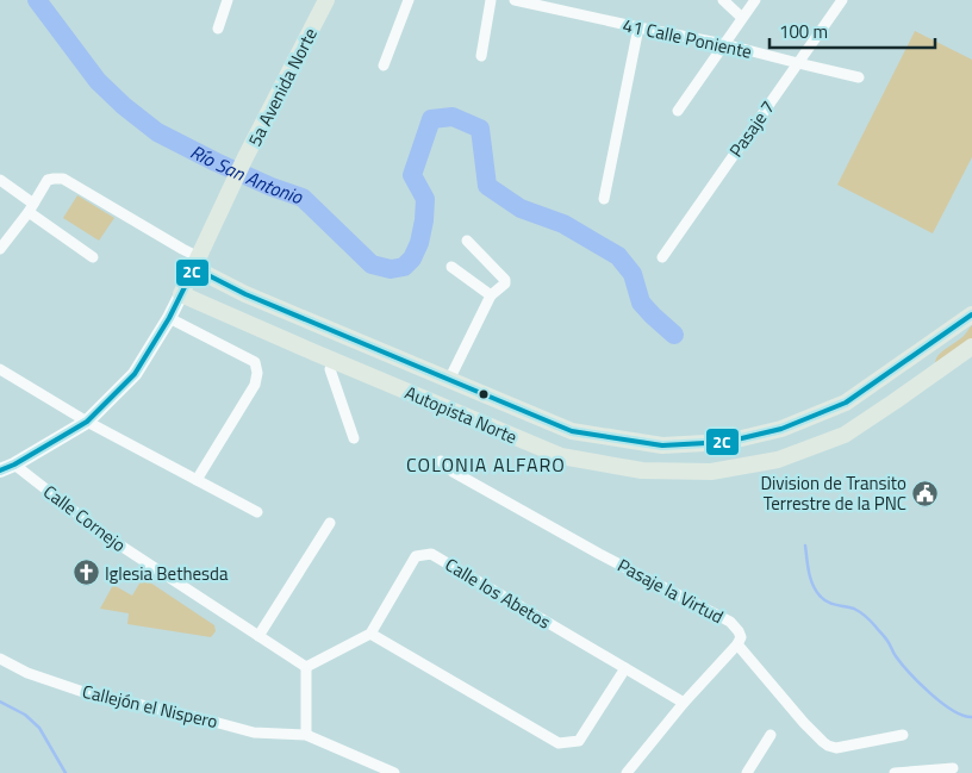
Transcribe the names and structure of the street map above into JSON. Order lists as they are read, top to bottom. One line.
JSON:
{"streets":{"main road":["5a Avenida Norte","Autopista Norte"],"street":["41 Calle Poniente","Pasaje 7","Calle Cornejo","Pasaje la Virtud","Calle los Abetos","Callejón el Nispero"]},"crossings":[["41 Calle Poniente","Pasaje 7"],["5a Avenida Norte","Autopista Norte"],["5a Avenida Norte","Calle Cornejo"],["Pasaje la Virtud","Calle los Abetos"]],"districts":["COLONIA ALFARO"],"water":["Río San Antonio"],"places":{"public building":["Division de Transito Terrestre de la PNC"],"church":["Iglesia Bethesda"]},"lines":["transit line 2C"],"scale_bar":"100 m"}
